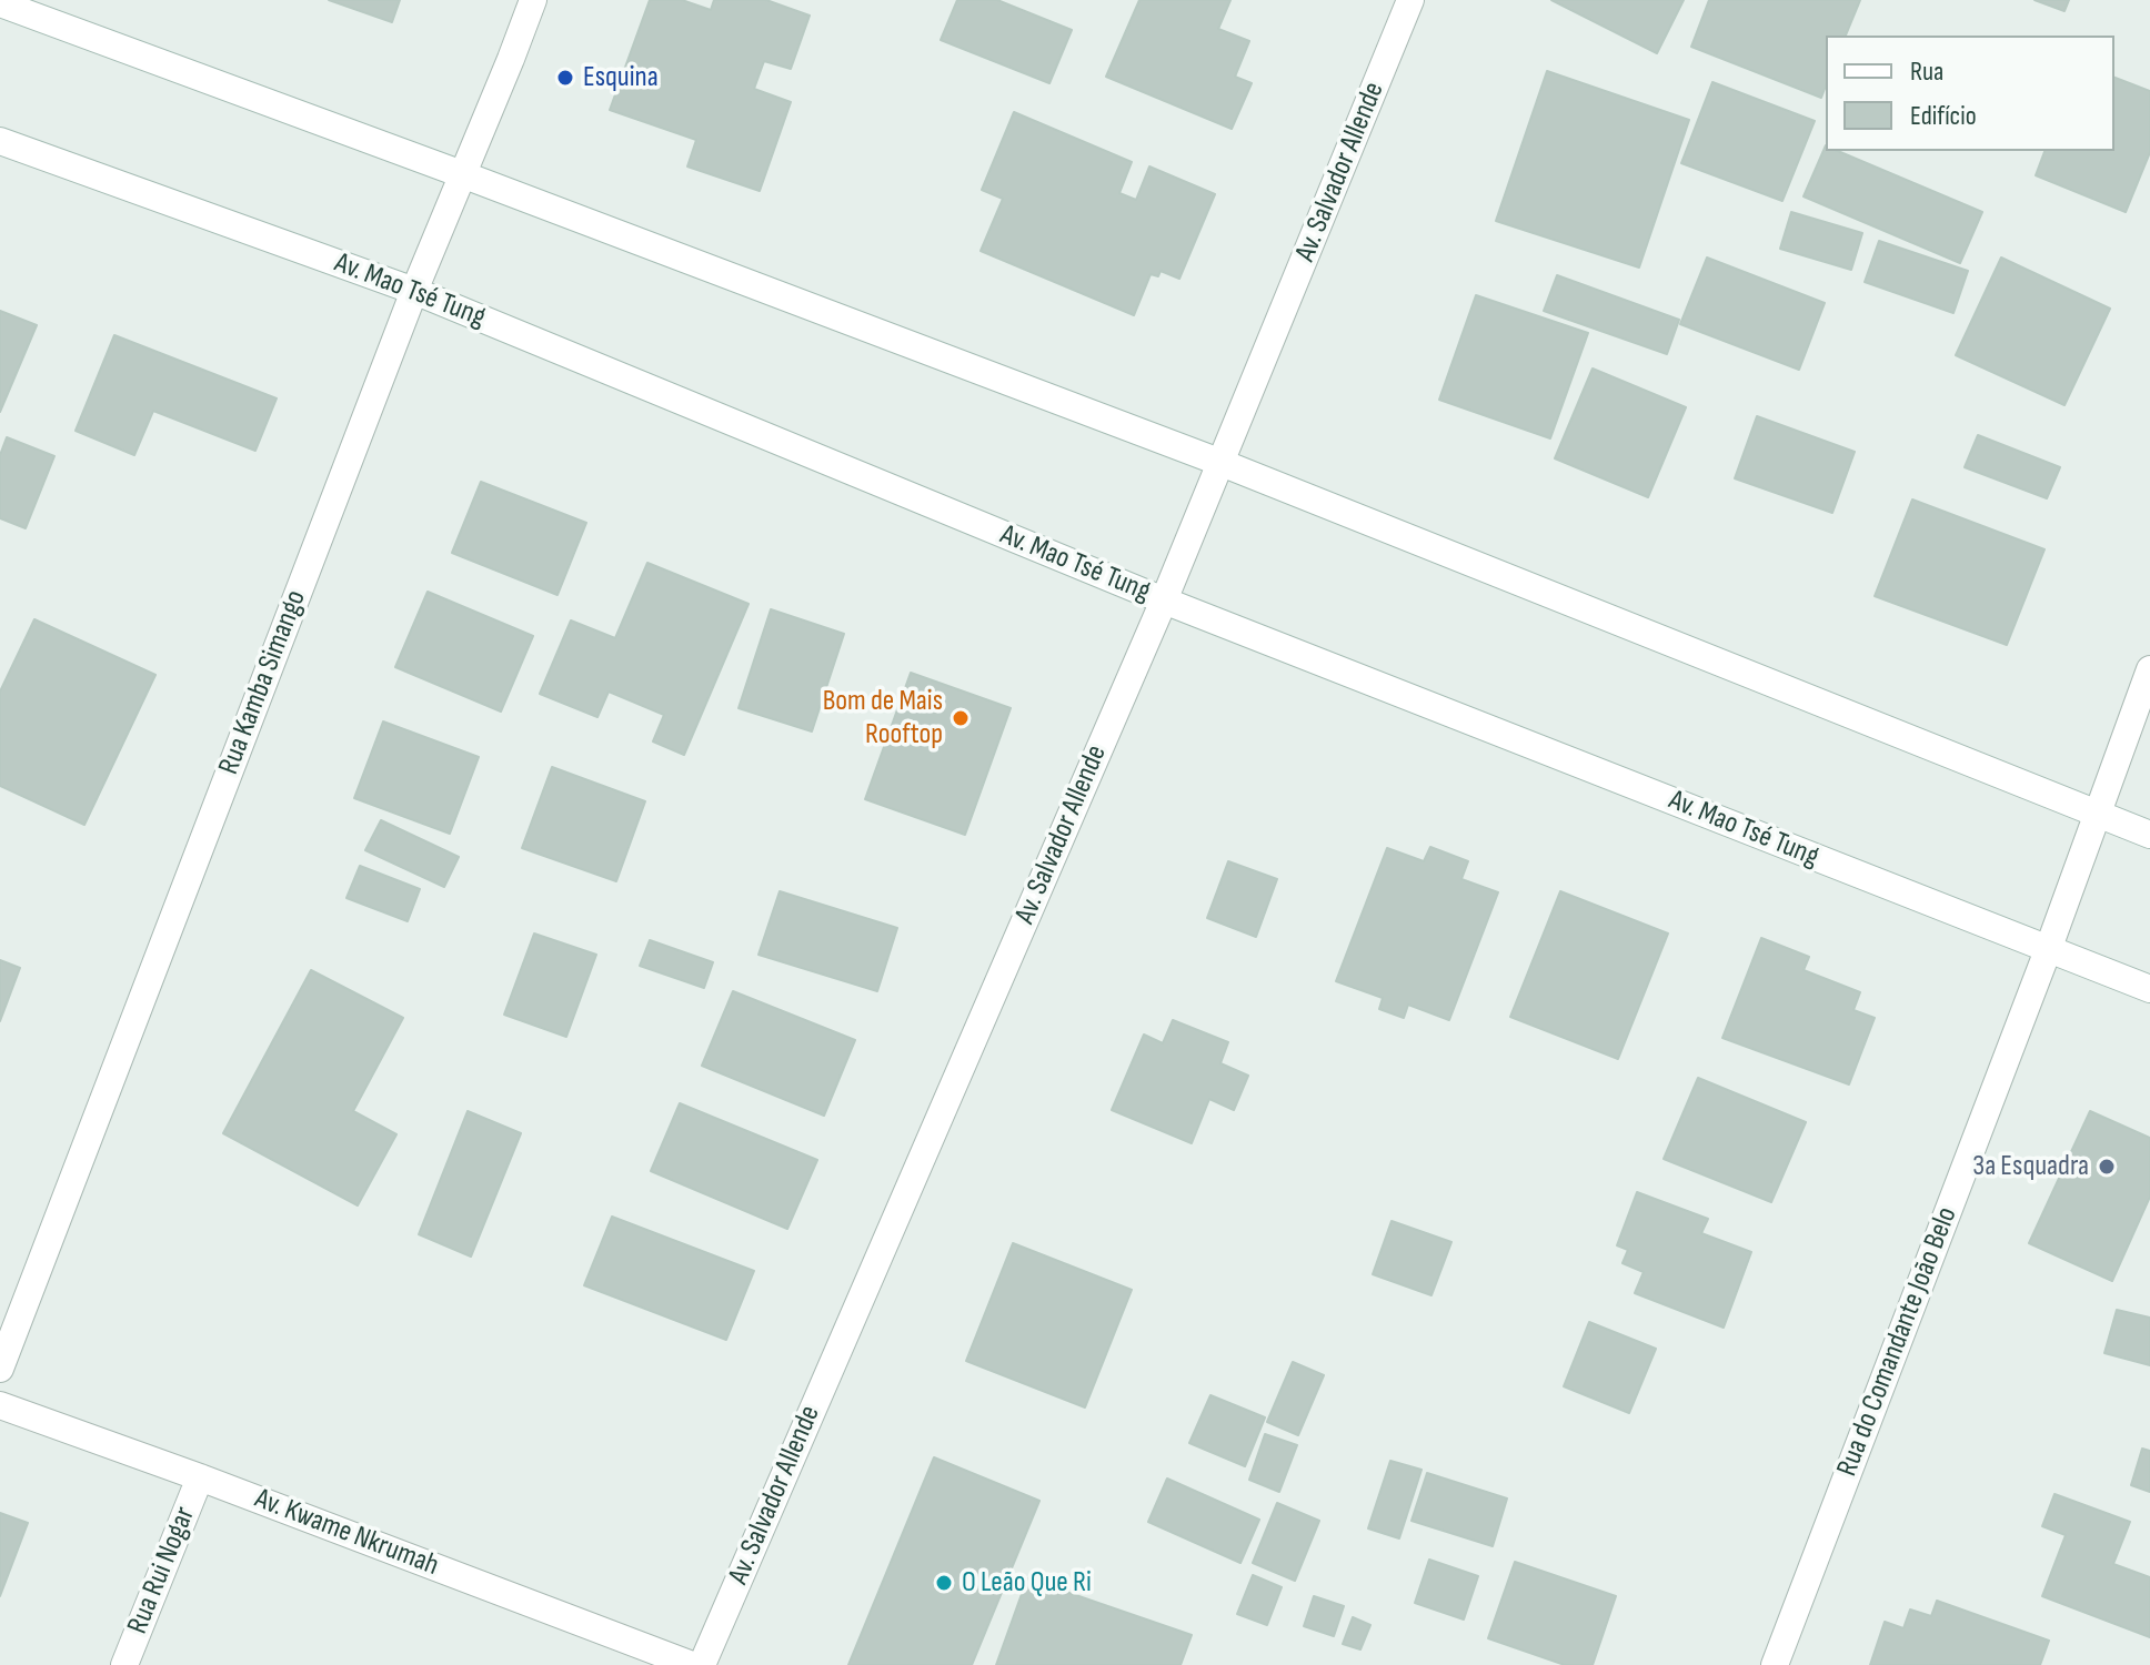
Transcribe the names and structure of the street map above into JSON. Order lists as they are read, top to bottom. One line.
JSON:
{"streets":{"street":["Av. Salvador Allende","Av. Mao Tsé Tung","Rua Kamba Simango","Rua do Comandante João Belo","Av. Kwame Nkrumah","Rua Rui Nogar"]},"crossings":[["Av. Salvador Allende","Av. Mao Tsé Tung"],["Av. Mao Tsé Tung","Rua Kamba Simango"],["Av. Mao Tsé Tung","Rua do Comandante João Belo"],["Av. Kwame Nkrumah","Rua Rui Nogar"]],"places":["Esquina","Bom de Mais Rooftop","3a Esquadra","O Leão Que Ri"],"legend":["Rua","Edifício"]}
